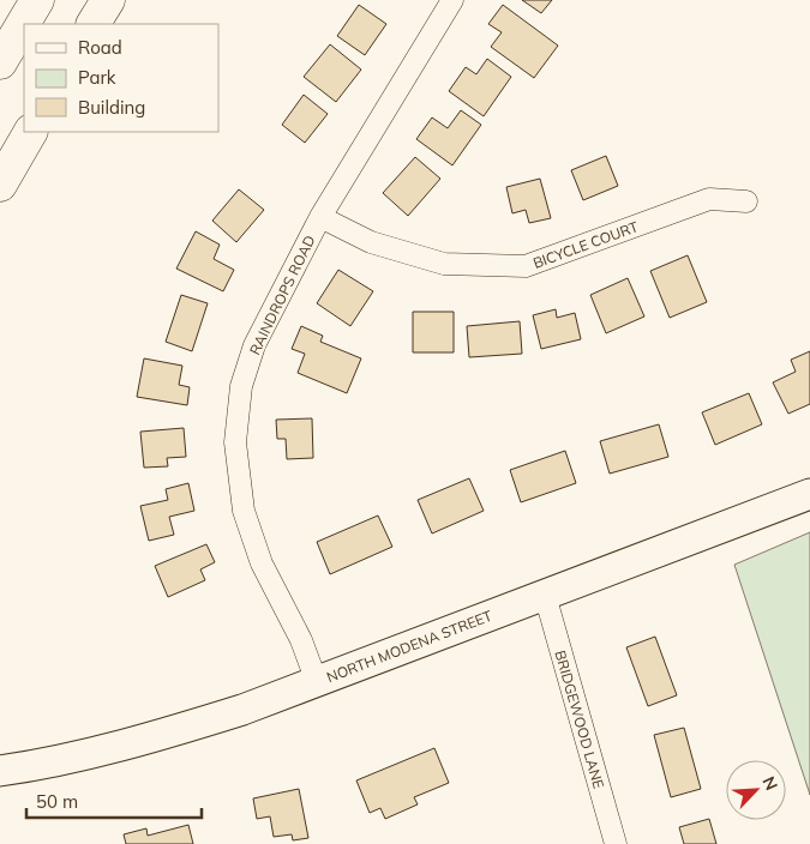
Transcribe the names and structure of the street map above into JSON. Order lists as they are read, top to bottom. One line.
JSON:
{"streets":{"street":["BICYCLE COURT","RAINDROPS ROAD","NORTH MODENA STREET","BRIDGEWOOD LANE"]},"crossings":[["BICYCLE COURT","RAINDROPS ROAD"],["RAINDROPS ROAD","NORTH MODENA STREET"],["NORTH MODENA STREET","BRIDGEWOOD LANE"]],"legend":["Road","Park","Building"],"scale_bar":"50 m","north":"top right"}
